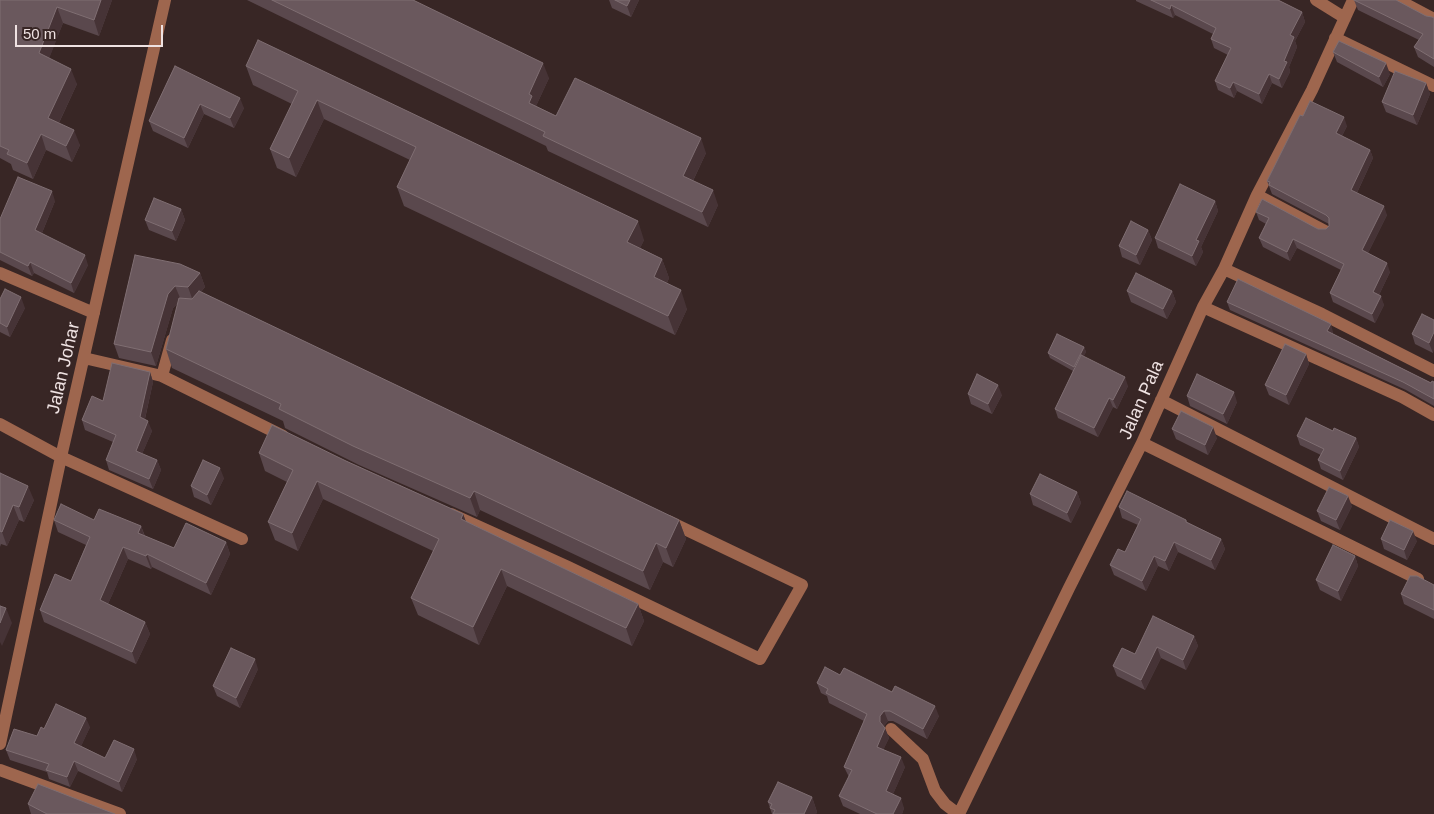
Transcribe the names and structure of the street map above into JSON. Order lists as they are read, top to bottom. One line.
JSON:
{"streets":{"street":["Jalan Johar","Jalan Pala"]},"scale_bar":"50 m"}
